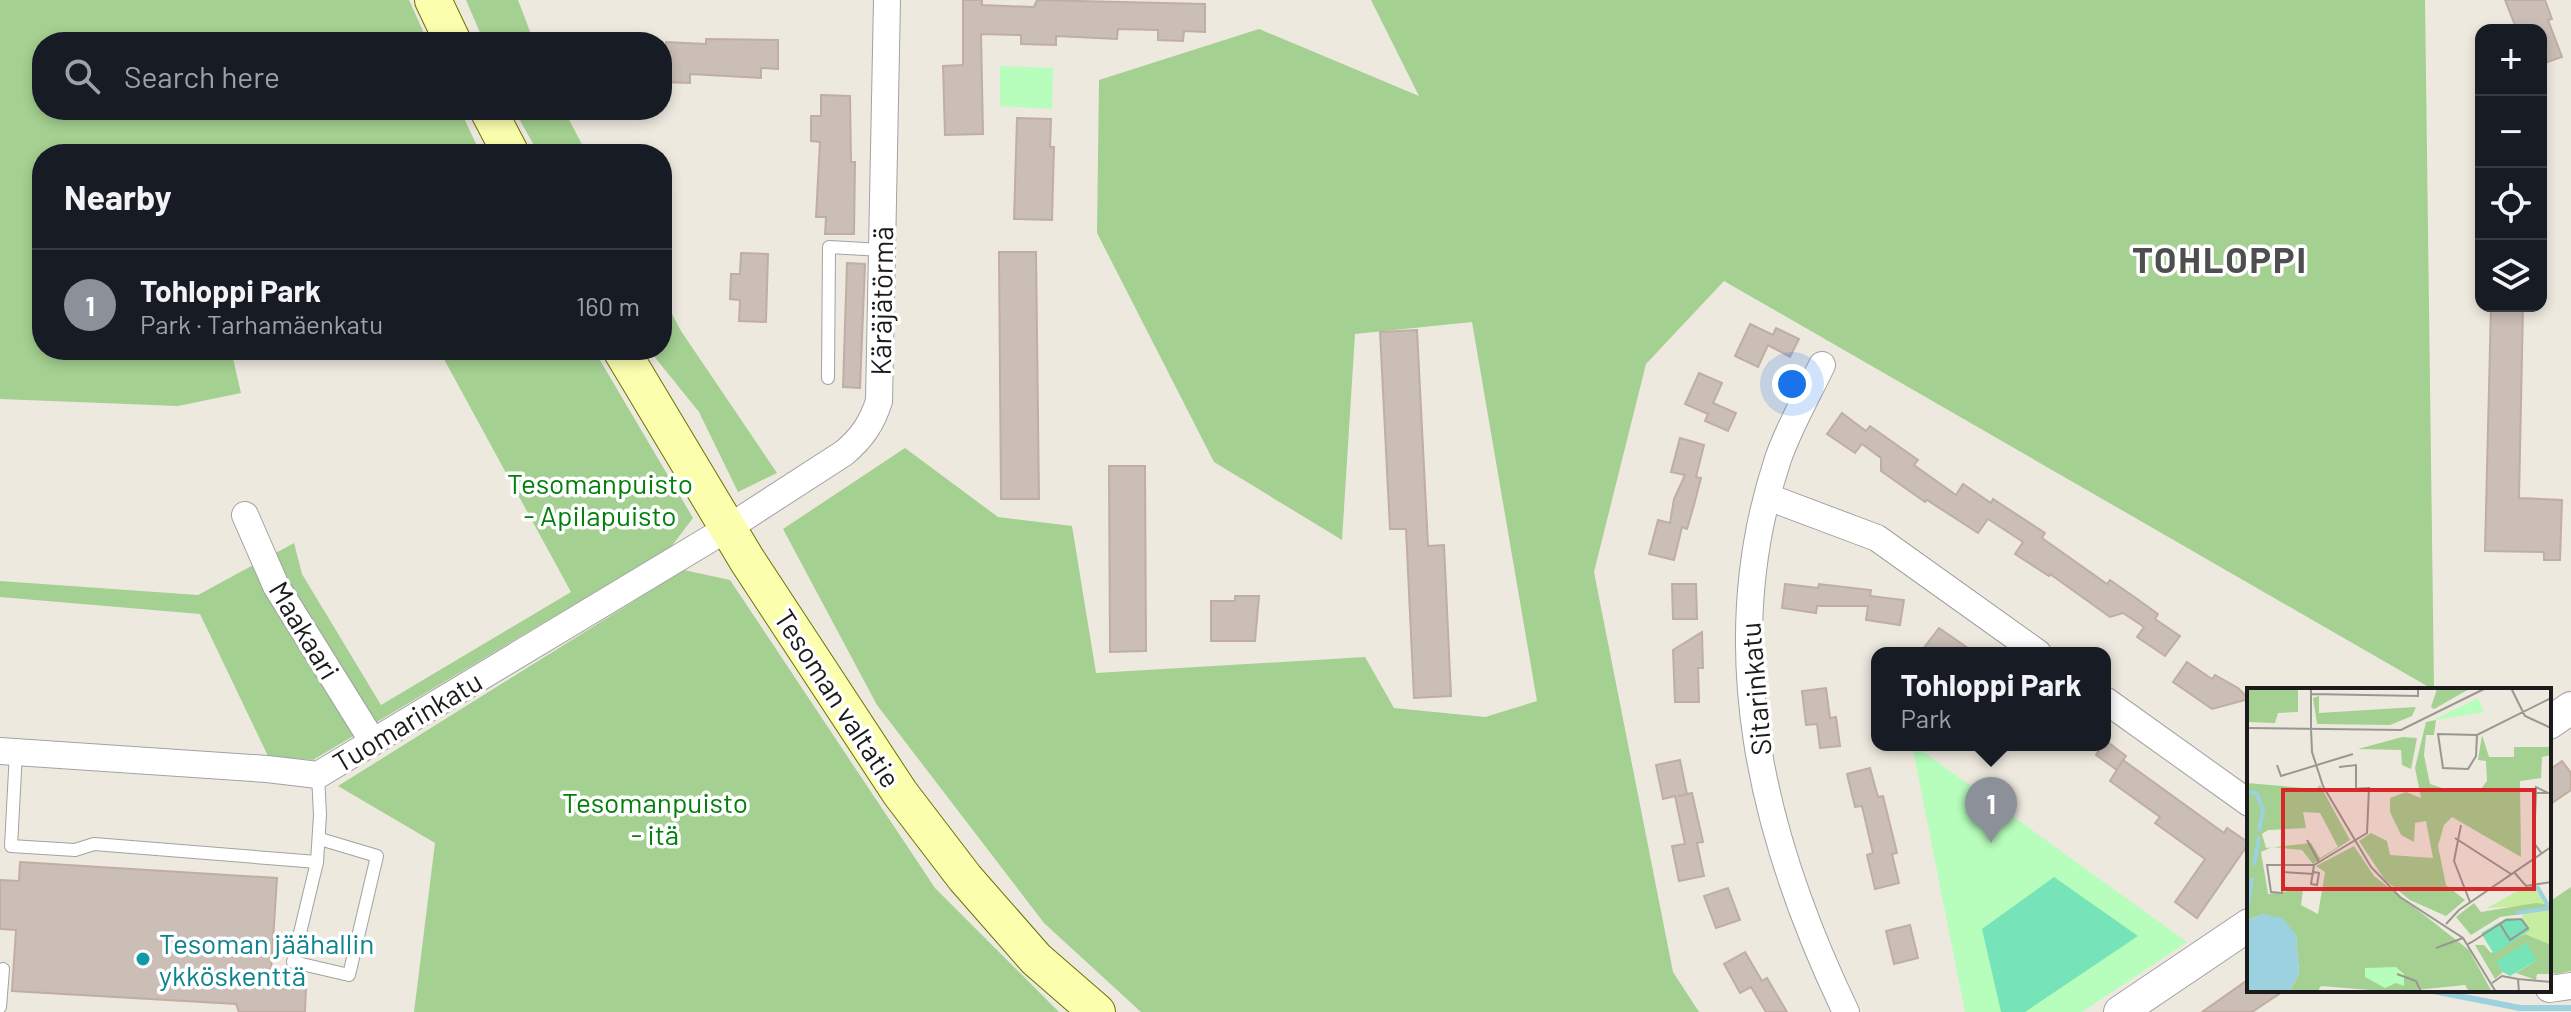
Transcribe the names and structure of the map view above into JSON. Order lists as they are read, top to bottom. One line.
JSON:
{"streets":{"main road":["Tesoman valtatie"],"street":["Käräjätörmä","Maakaari","Sitarinkatu","Tuomarinkatu"]},"crossings":[["Käräjätörmä","Tesoman valtatie"],["Käräjätörmä","Tuomarinkatu"],["Maakaari","Tuomarinkatu"],["Tesoman valtatie","Tuomarinkatu"]],"districts":["TOHLOPPI"],"parks":["Tesomanpuisto - Apilapuisto","Tesomanpuisto - itä"],"places":["Tesoman jäähallin ykköskenttä"],"page":{"map_buttons":["+","−"],"search":"Search here","heading":"Nearby","list":[{"mark":"1","name":"Tohloppi Park","note":"Park · Tarhamäenkatu","value":"160 m"}],"popup":["Tohloppi Park","Park"],"pins":"1"}}
